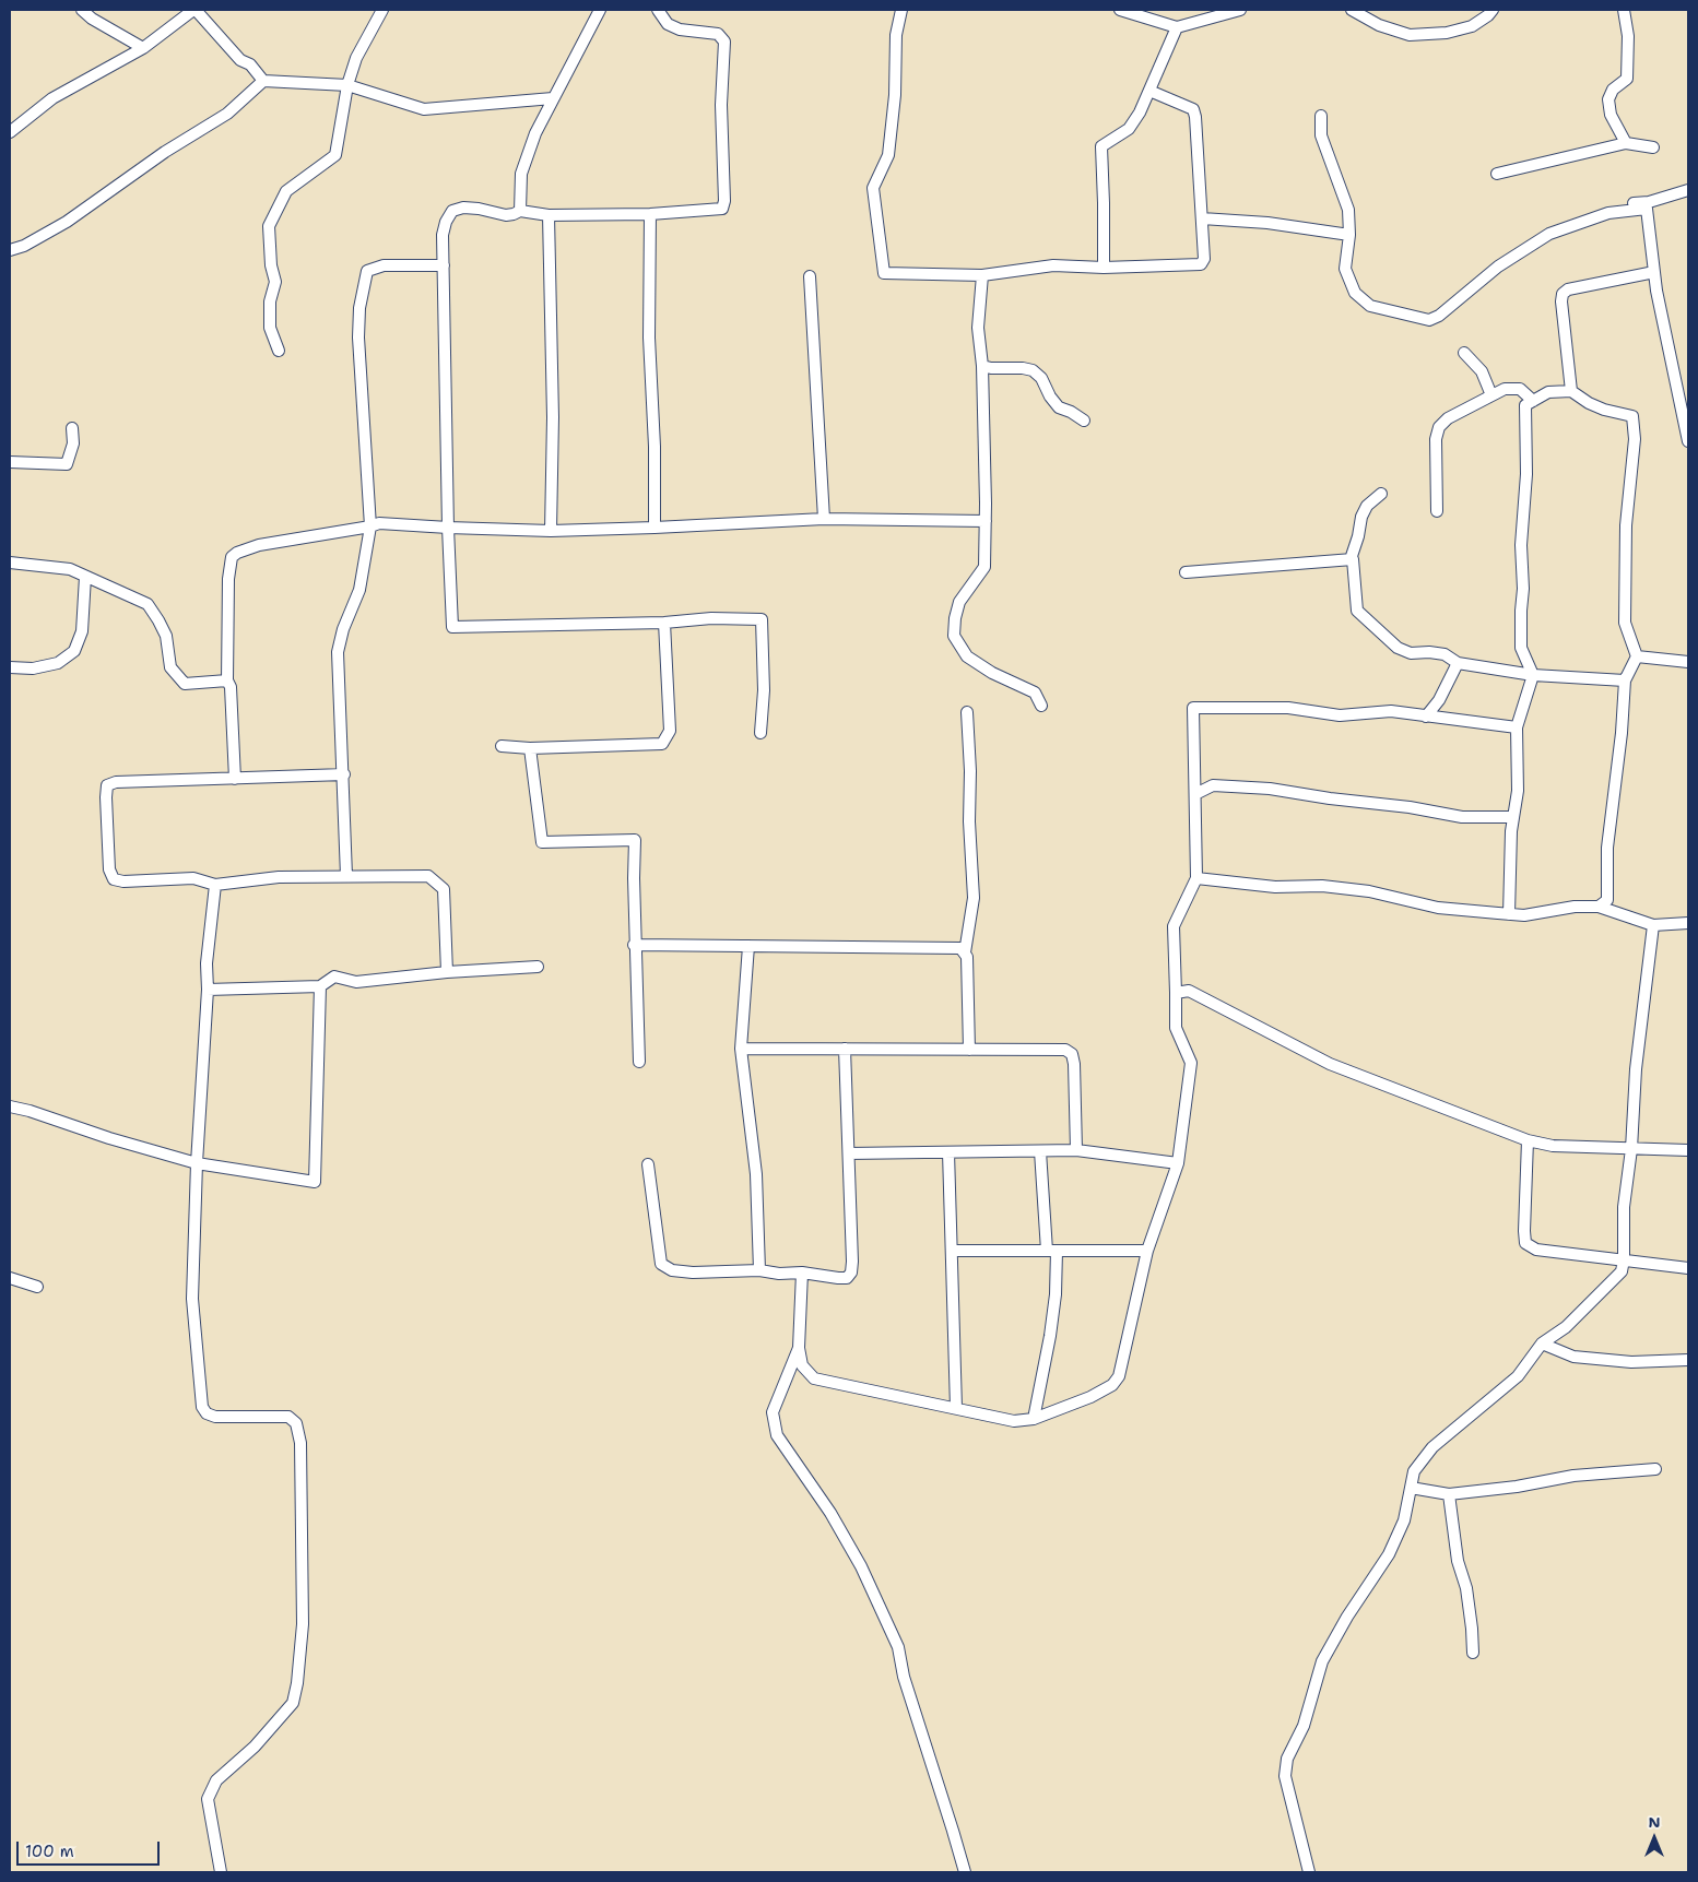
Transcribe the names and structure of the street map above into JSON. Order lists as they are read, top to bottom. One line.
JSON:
{"scale_bar":"100 m","north":"top"}
